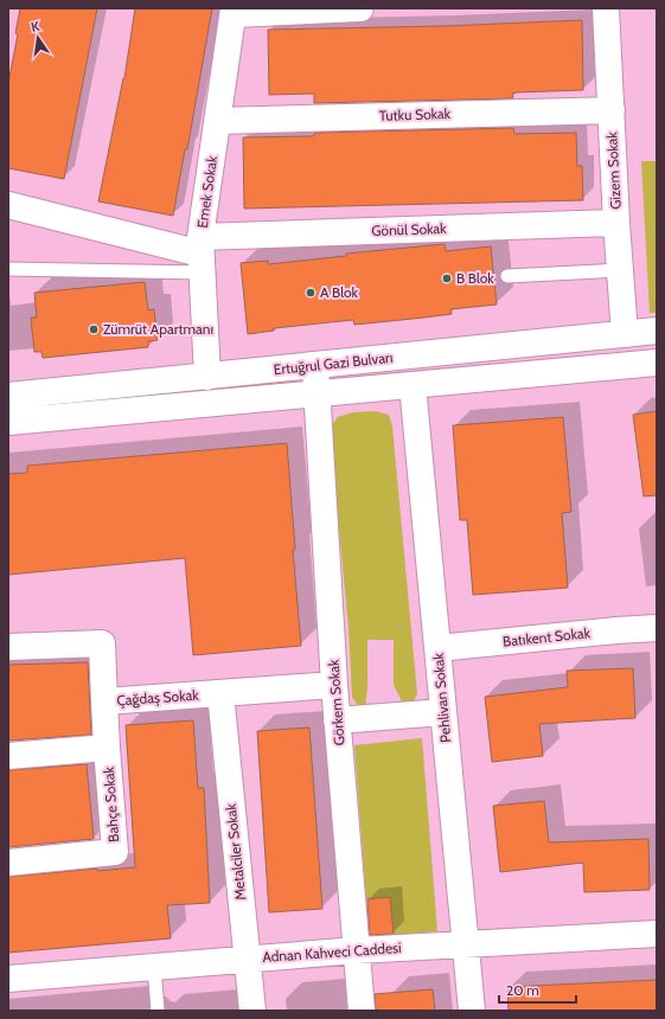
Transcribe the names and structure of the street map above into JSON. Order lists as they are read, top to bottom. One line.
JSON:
{"streets":{"street":["Tutku Sokak","Gizem Sokak","Emek Sokak","Gönül Sokak","Ertuğrul Gazi Bulvarı","Batıkent Sokak","Çağdaş Sokak","Pehlivan Sokak","Görkem Sokak","Bahçe Sokak","Metalciler Sokak","Adnan Kahveci Caddesi"]},"crossings":[["Tutku Sokak","Gizem Sokak"],["Tutku Sokak","Emek Sokak"],["Gizem Sokak","Gönül Sokak"],["Gizem Sokak","Ertuğrul Gazi Bulvarı"],["Emek Sokak","Gönül Sokak"],["Emek Sokak","Ertuğrul Gazi Bulvarı"],["Ertuğrul Gazi Bulvarı","Pehlivan Sokak"],["Ertuğrul Gazi Bulvarı","Görkem Sokak"],["Batıkent Sokak","Pehlivan Sokak"],["Çağdaş Sokak","Görkem Sokak"],["Çağdaş Sokak","Metalciler Sokak"],["Pehlivan Sokak","Adnan Kahveci Caddesi"],["Görkem Sokak","Adnan Kahveci Caddesi"],["Metalciler Sokak","Adnan Kahveci Caddesi"]],"places":["B Blok","A Blok","Zümrüt Apartmanı"],"scale_bar":"20 m","north":"top"}
